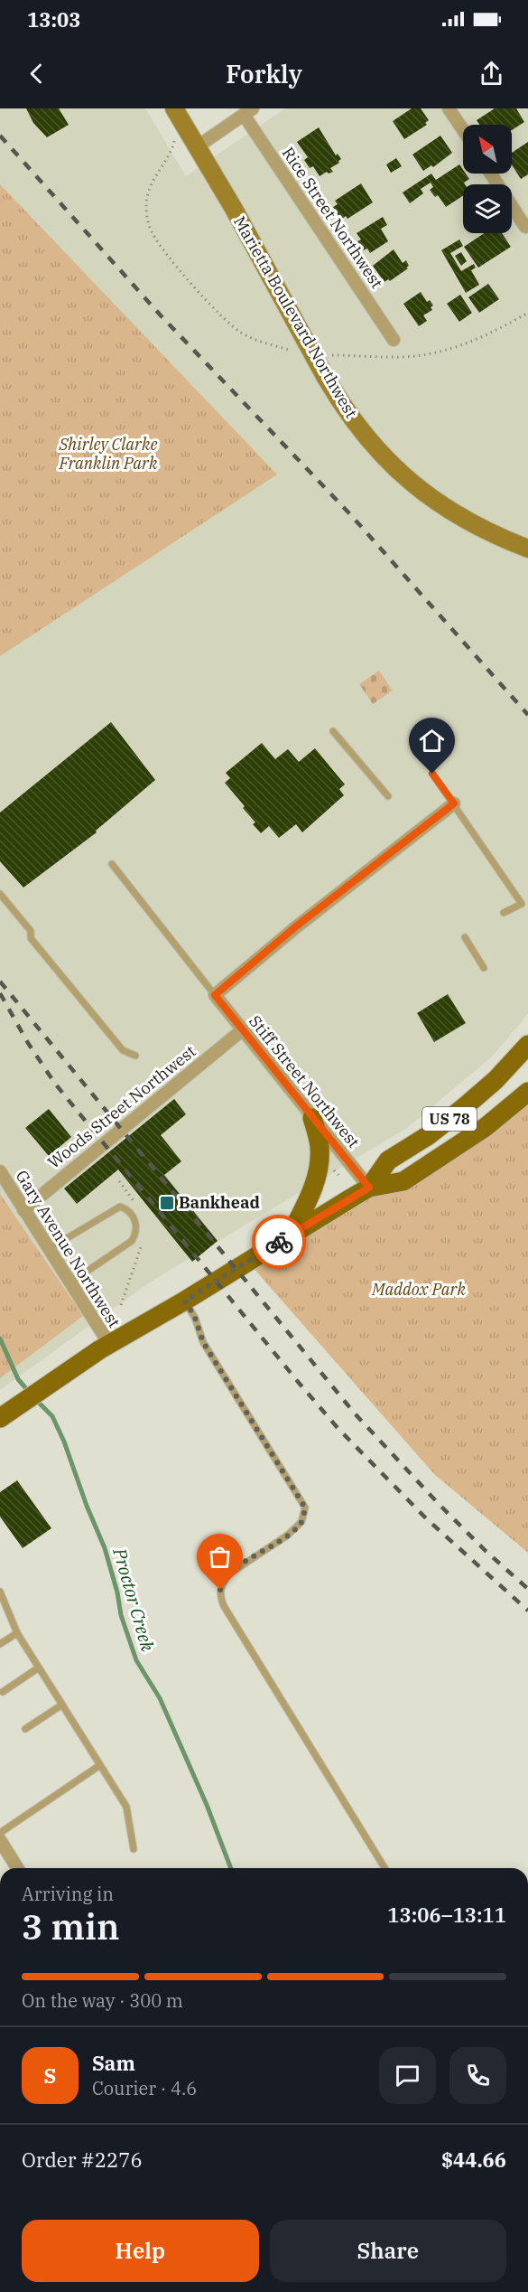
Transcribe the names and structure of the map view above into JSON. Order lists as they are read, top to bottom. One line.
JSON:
{"streets":{"main road":["Marietta Boulevard Northwest","US 78"],"street":["Rice Street Northwest","Stiff Street Northwest","Woods Street Northwest","Gary Avenue Northwest"]},"crossings":[["Stiff Street Northwest","Woods Street Northwest"],["Stiff Street Northwest","US 78"],["Woods Street Northwest","Gary Avenue Northwest"],["US 78","Gary Avenue Northwest"]],"water":["Proctor Creek"],"parks":["Shirley Clarke Franklin Park","Maddox Park"],"places":{"transit":["Bankhead"]},"north":"top left","page":{"status":"13:03","header":"Forkly","heading":["3 min","Arriving in","13:06–13:11"],"panel":["Sam","Courier · 4.6","Order #2276","$44.66"],"bar":"On the way · 300 m","round":"S","buttons":["Help","Share"]}}
